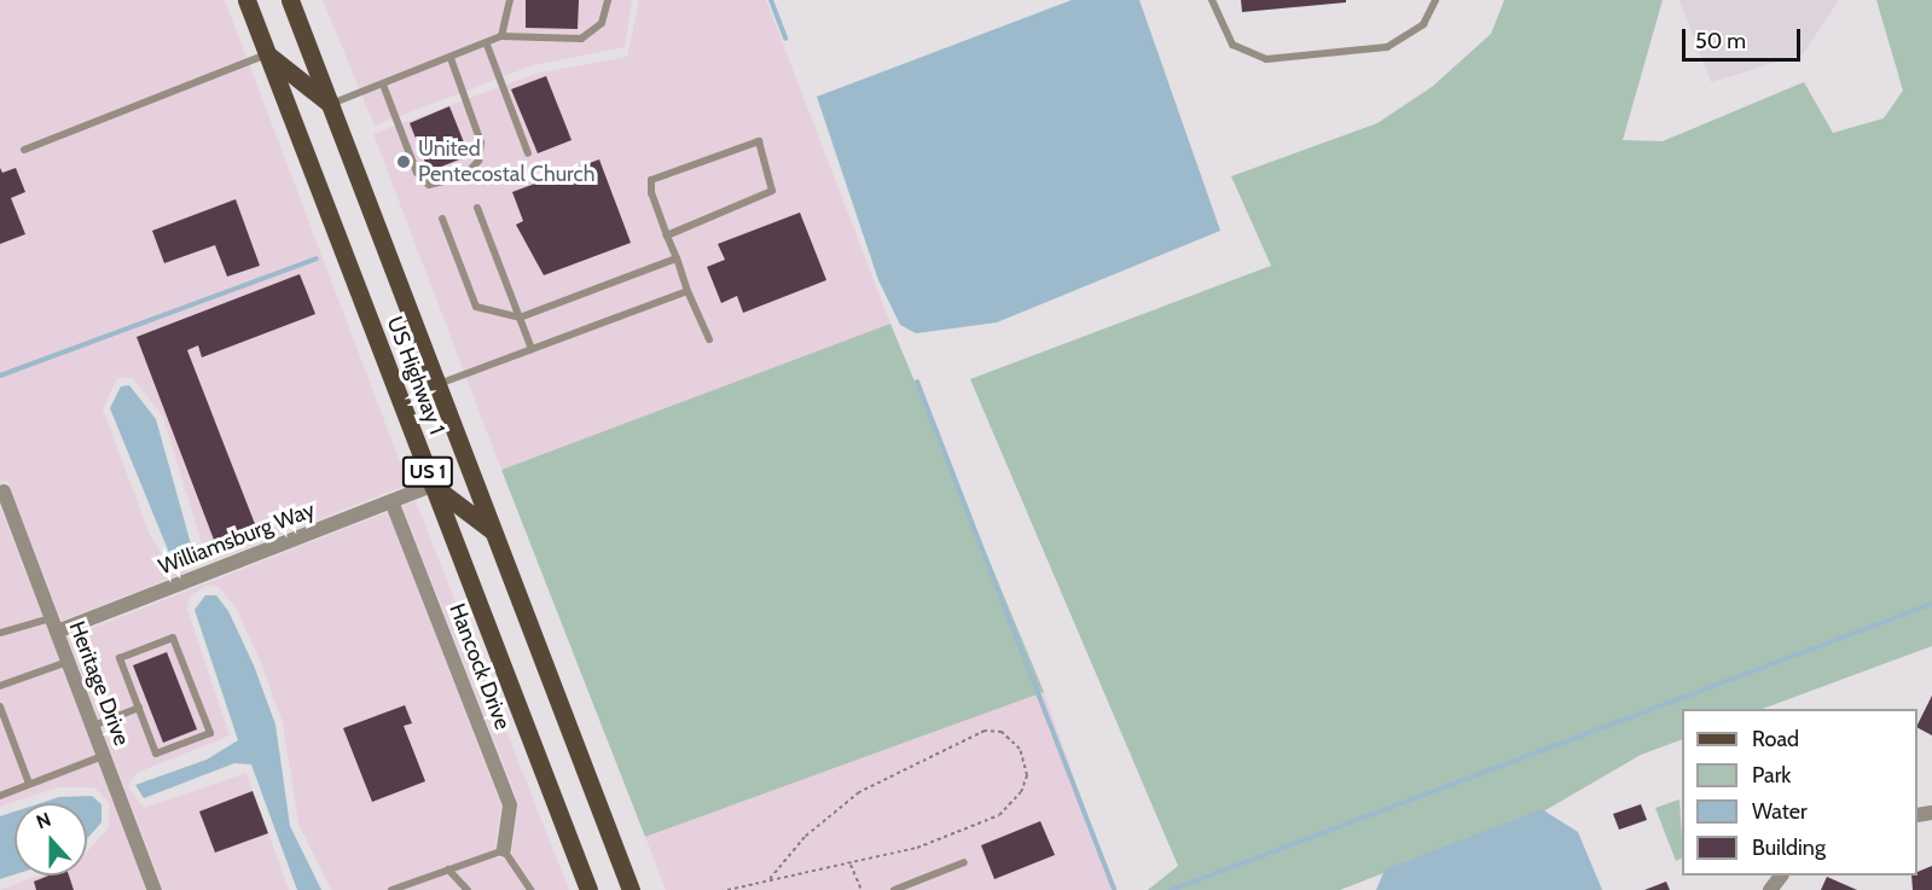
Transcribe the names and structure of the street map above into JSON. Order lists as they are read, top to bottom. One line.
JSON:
{"streets":{"main road":["US Highway 1","US 1"],"street":["Williamsburg Way","Hancock Drive","Heritage Drive"]},"crossings":[["US Highway 1","Williamsburg Way"],["Williamsburg Way","Hancock Drive"],["Williamsburg Way","Heritage Drive"]],"places":["United Pentecostal Church"],"legend":["Road","Park","Water","Building"],"scale_bar":"50 m","north":"top"}
